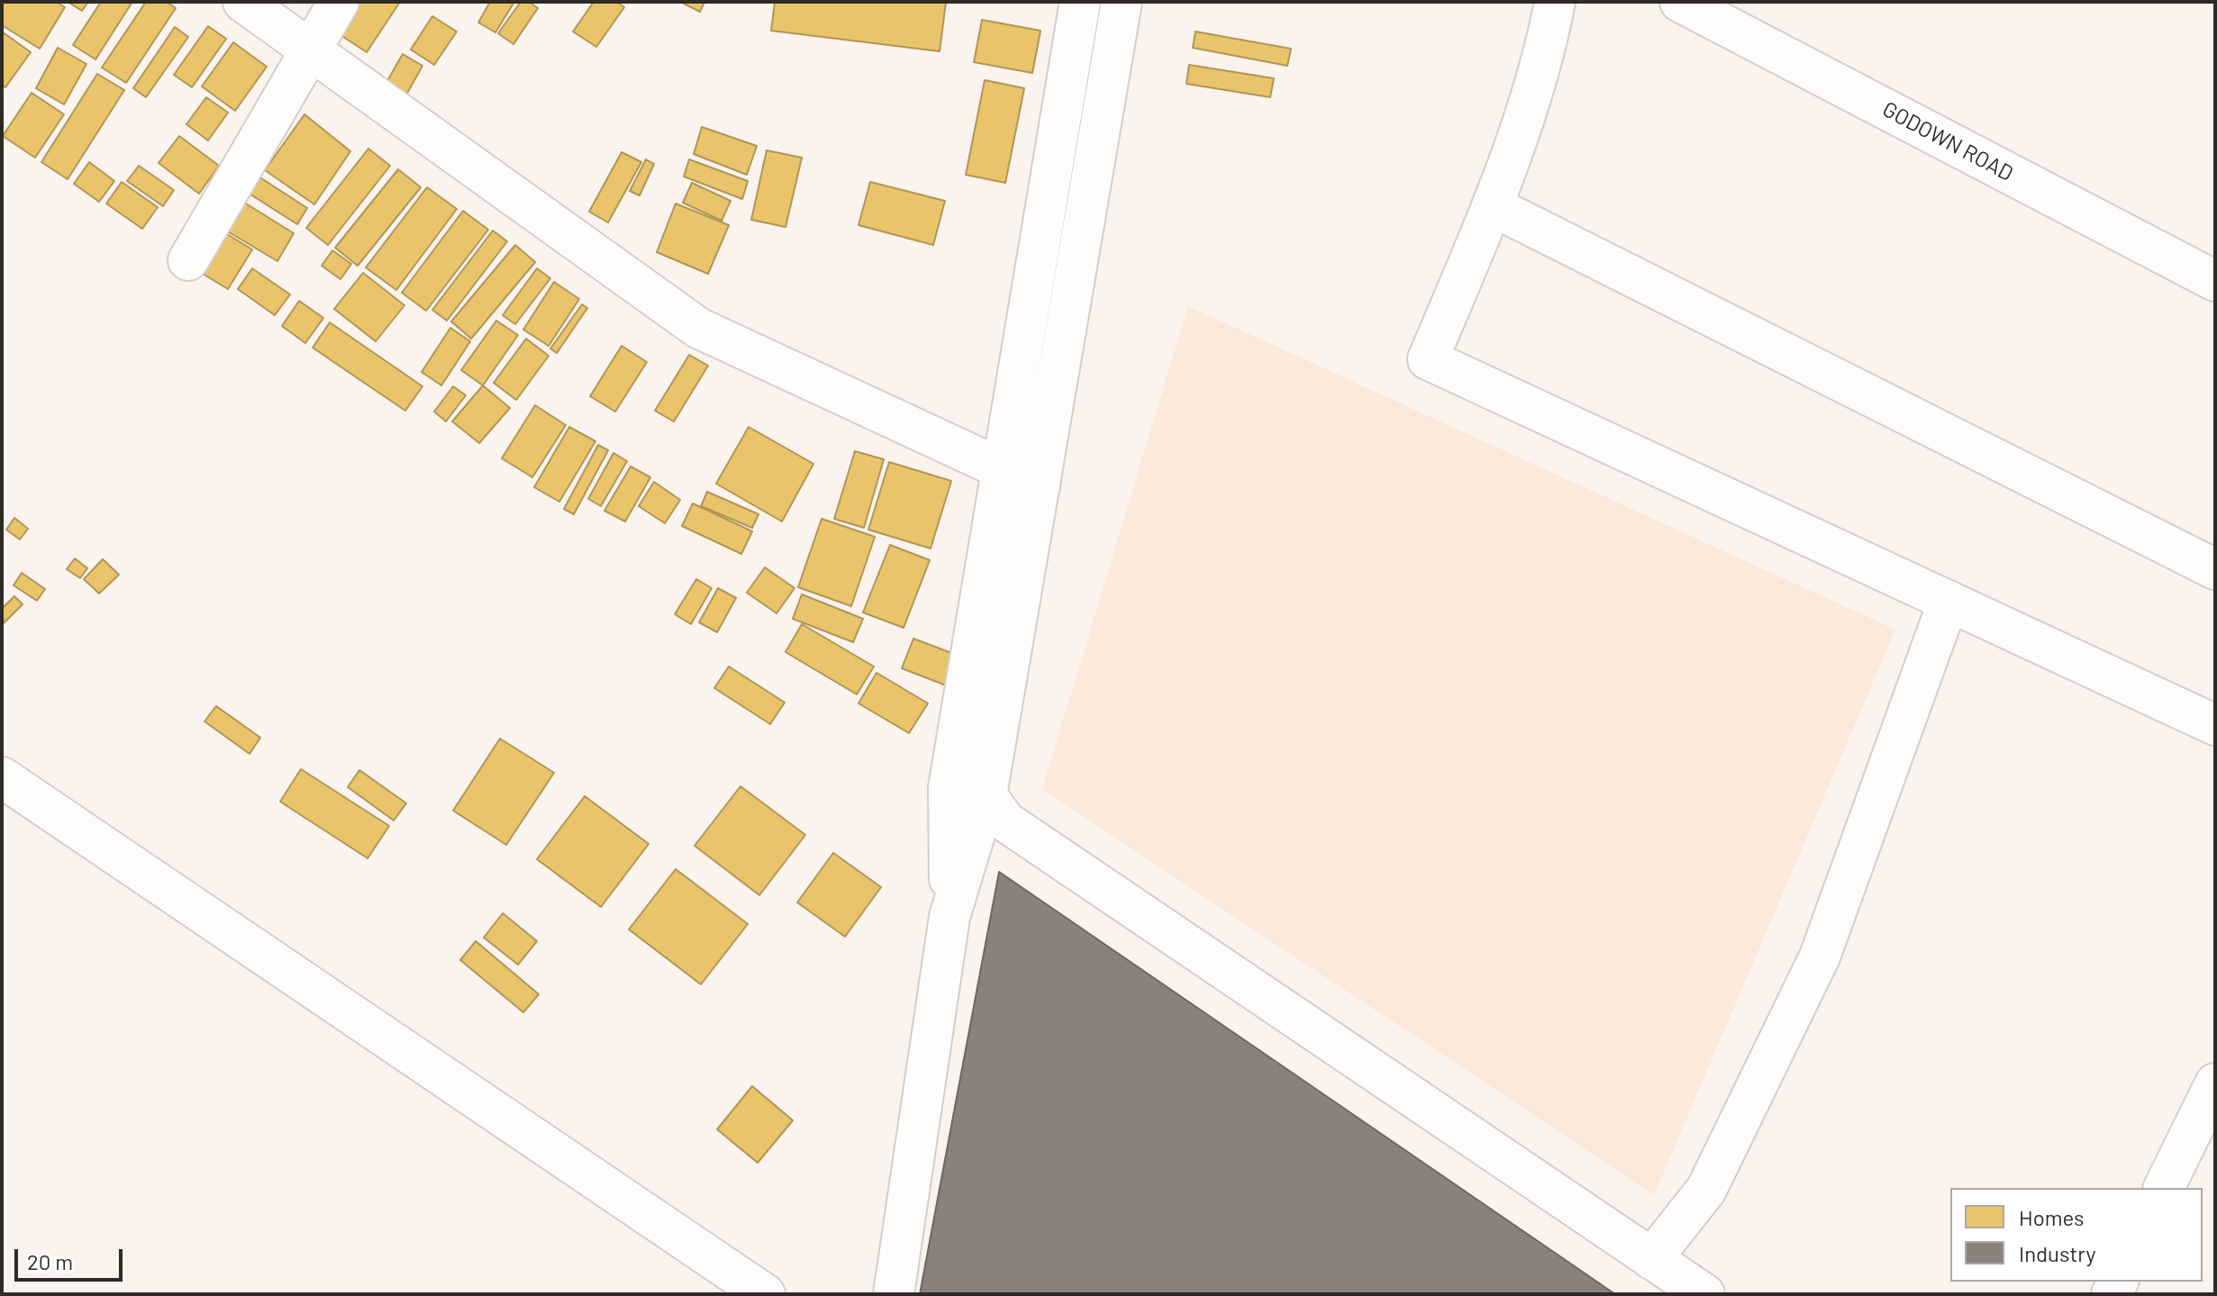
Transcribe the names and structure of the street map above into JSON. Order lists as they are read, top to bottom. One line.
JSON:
{"streets":{"street":["GODOWN ROAD"]},"legend":["Homes","Industry"],"scale_bar":"20 m"}
